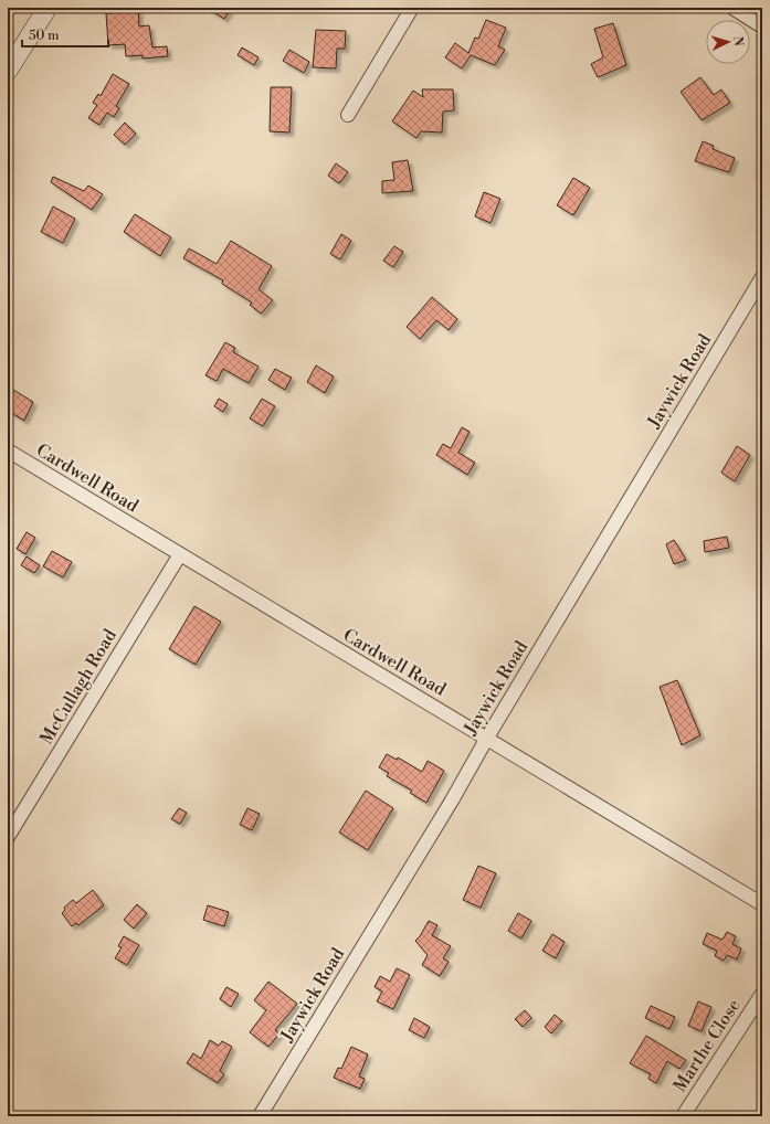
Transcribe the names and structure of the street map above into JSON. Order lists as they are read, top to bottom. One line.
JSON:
{"streets":{"street":["Jaywick Road","Cardwell Road","McCullagh Road","Marthe Close"]},"crossings":[["Jaywick Road","Cardwell Road"],["Cardwell Road","McCullagh Road"]],"scale_bar":"50 m","north":"right"}
